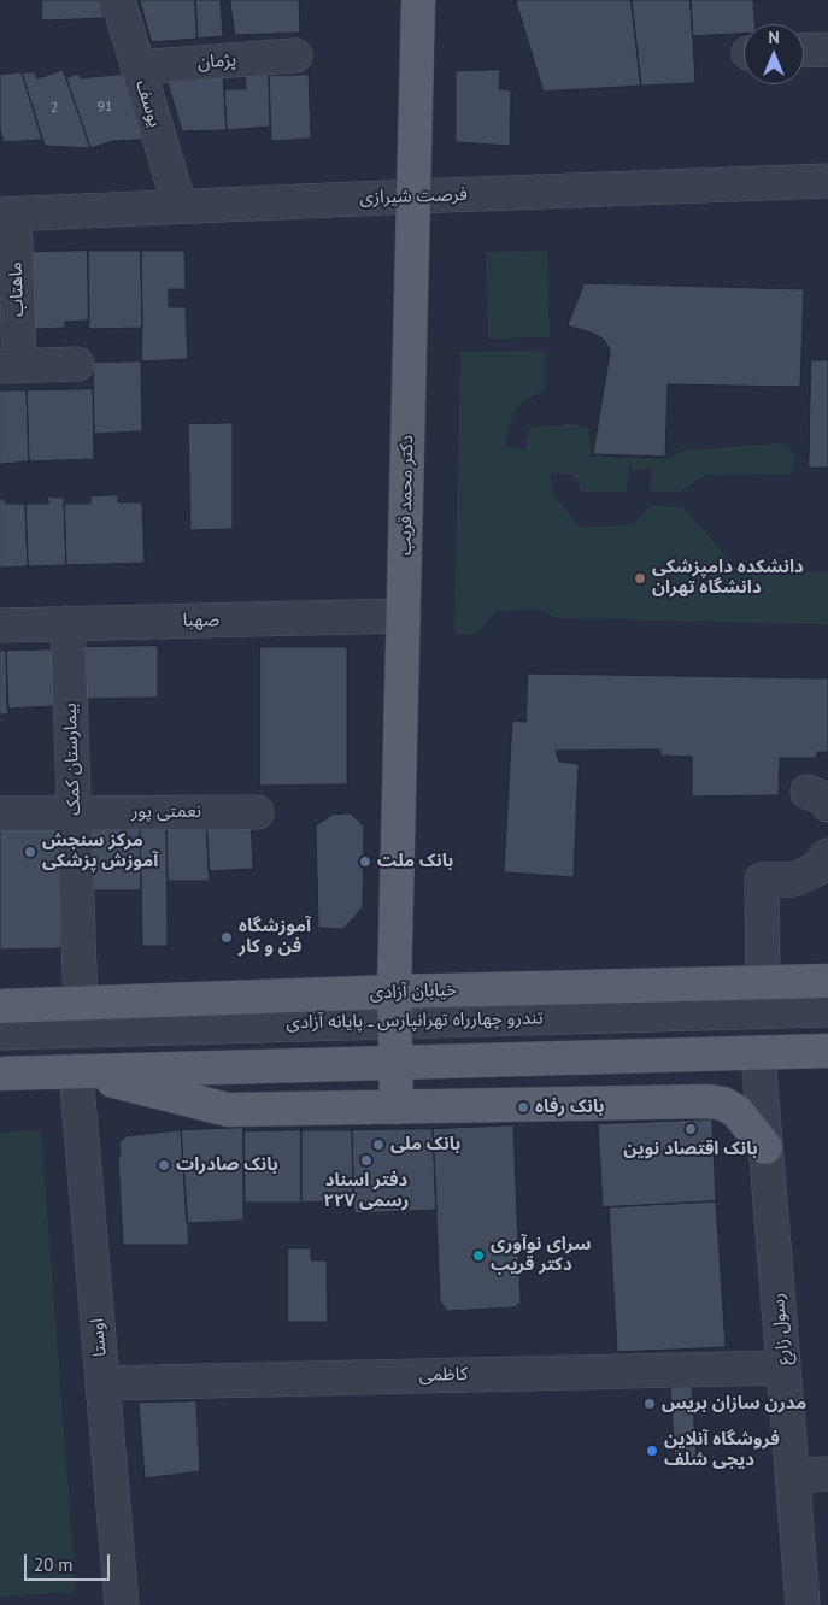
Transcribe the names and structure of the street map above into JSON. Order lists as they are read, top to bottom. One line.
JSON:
{"streets":{"main road":["دکتر محمد قریب","خیابان آزادی"],"street":["پژمان","یوسف","فرصت شیرازی","ماهتاب","صهبا","بیمارستان کمک","نعمتی پور","تندرو چهارراه تهرانپارس ـ پایانه آزادی","رسول زارع","اوستا","کاظمی"]},"crossings":[["پژمان","یوسف"],["یوسف","فرصت شیرازی"],["فرصت شیرازی","ماهتاب"],["فرصت شیرازی","دکتر محمد قریب"],["دکتر محمد قریب","صهبا"],["دکتر محمد قریب","خیابان آزادی"],["دکتر محمد قریب","تندرو چهارراه تهرانپارس ـ پایانه آزادی"],["صهبا","بیمارستان کمک"],["بیمارستان کمک","نعمتی پور"],["بیمارستان کمک","خیابان آزادی"],["خیابان آزادی","تندرو چهارراه تهرانپارس ـ پایانه آزادی"],["خیابان آزادی","رسول زارع"],["خیابان آزادی","اوستا"],["رسول زارع","کاظمی"],["اوستا","کاظمی"]],"places":["دانشکده دامپزشکی دانشگاه تهران","مرکز سنجش آموزش پزشکی","بانک ملت","آموزشگاه فن و کار","بانک رفاه","بانک اقتصاد نوین","بانک ملی","دفتر اسناد رسمی ۲۲۷","بانک صادرات","سرای نوآوری دکتر قریب","مدرن سازان بریس","فروشگاه آنلاین دیجی شلف"],"house_numbers":["91","2"],"scale_bar":"20 m","north":"top"}
